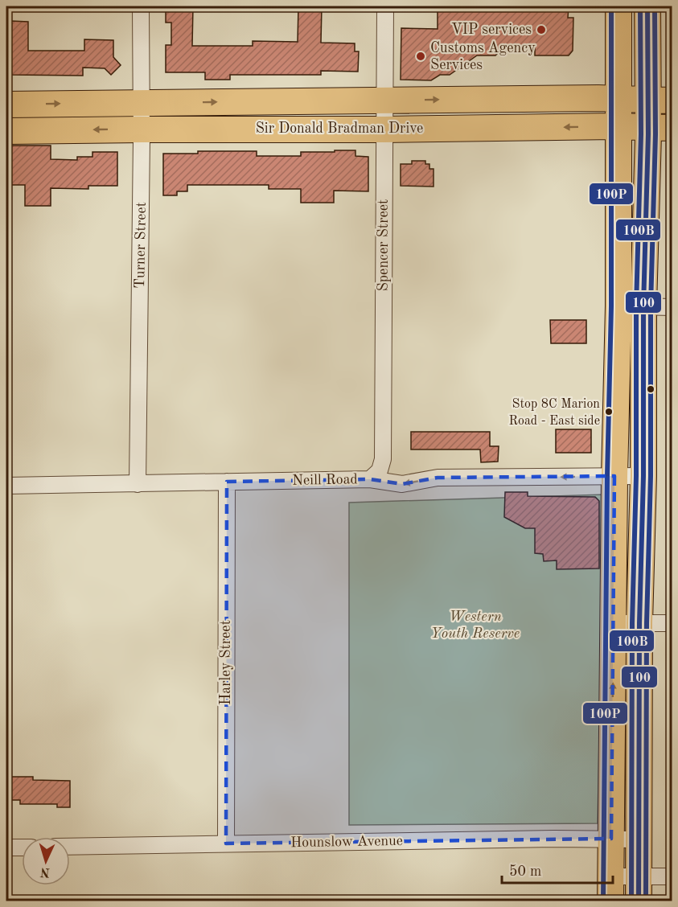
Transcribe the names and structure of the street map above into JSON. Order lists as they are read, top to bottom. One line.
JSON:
{"streets":{"main road":["Sir Donald Bradman Drive"],"street":["Turner Street","Spencer Street","Neill Road","Harley Street","Hounslow Avenue"]},"crossings":[["Sir Donald Bradman Drive","Turner Street"],["Sir Donald Bradman Drive","Spencer Street"],["Turner Street","Neill Road"],["Spencer Street","Neill Road"],["Neill Road","Harley Street"],["Harley Street","Hounslow Avenue"]],"one_way":["Neill Road"],"parks":["Western Youth Reserve"],"places":["VIP services","Customs Agency Services","Stop 8C Marion Road - East side"],"lines":["transit line 100","transit line 100B","transit line 100P"],"scale_bar":"50 m","north":"bottom"}
